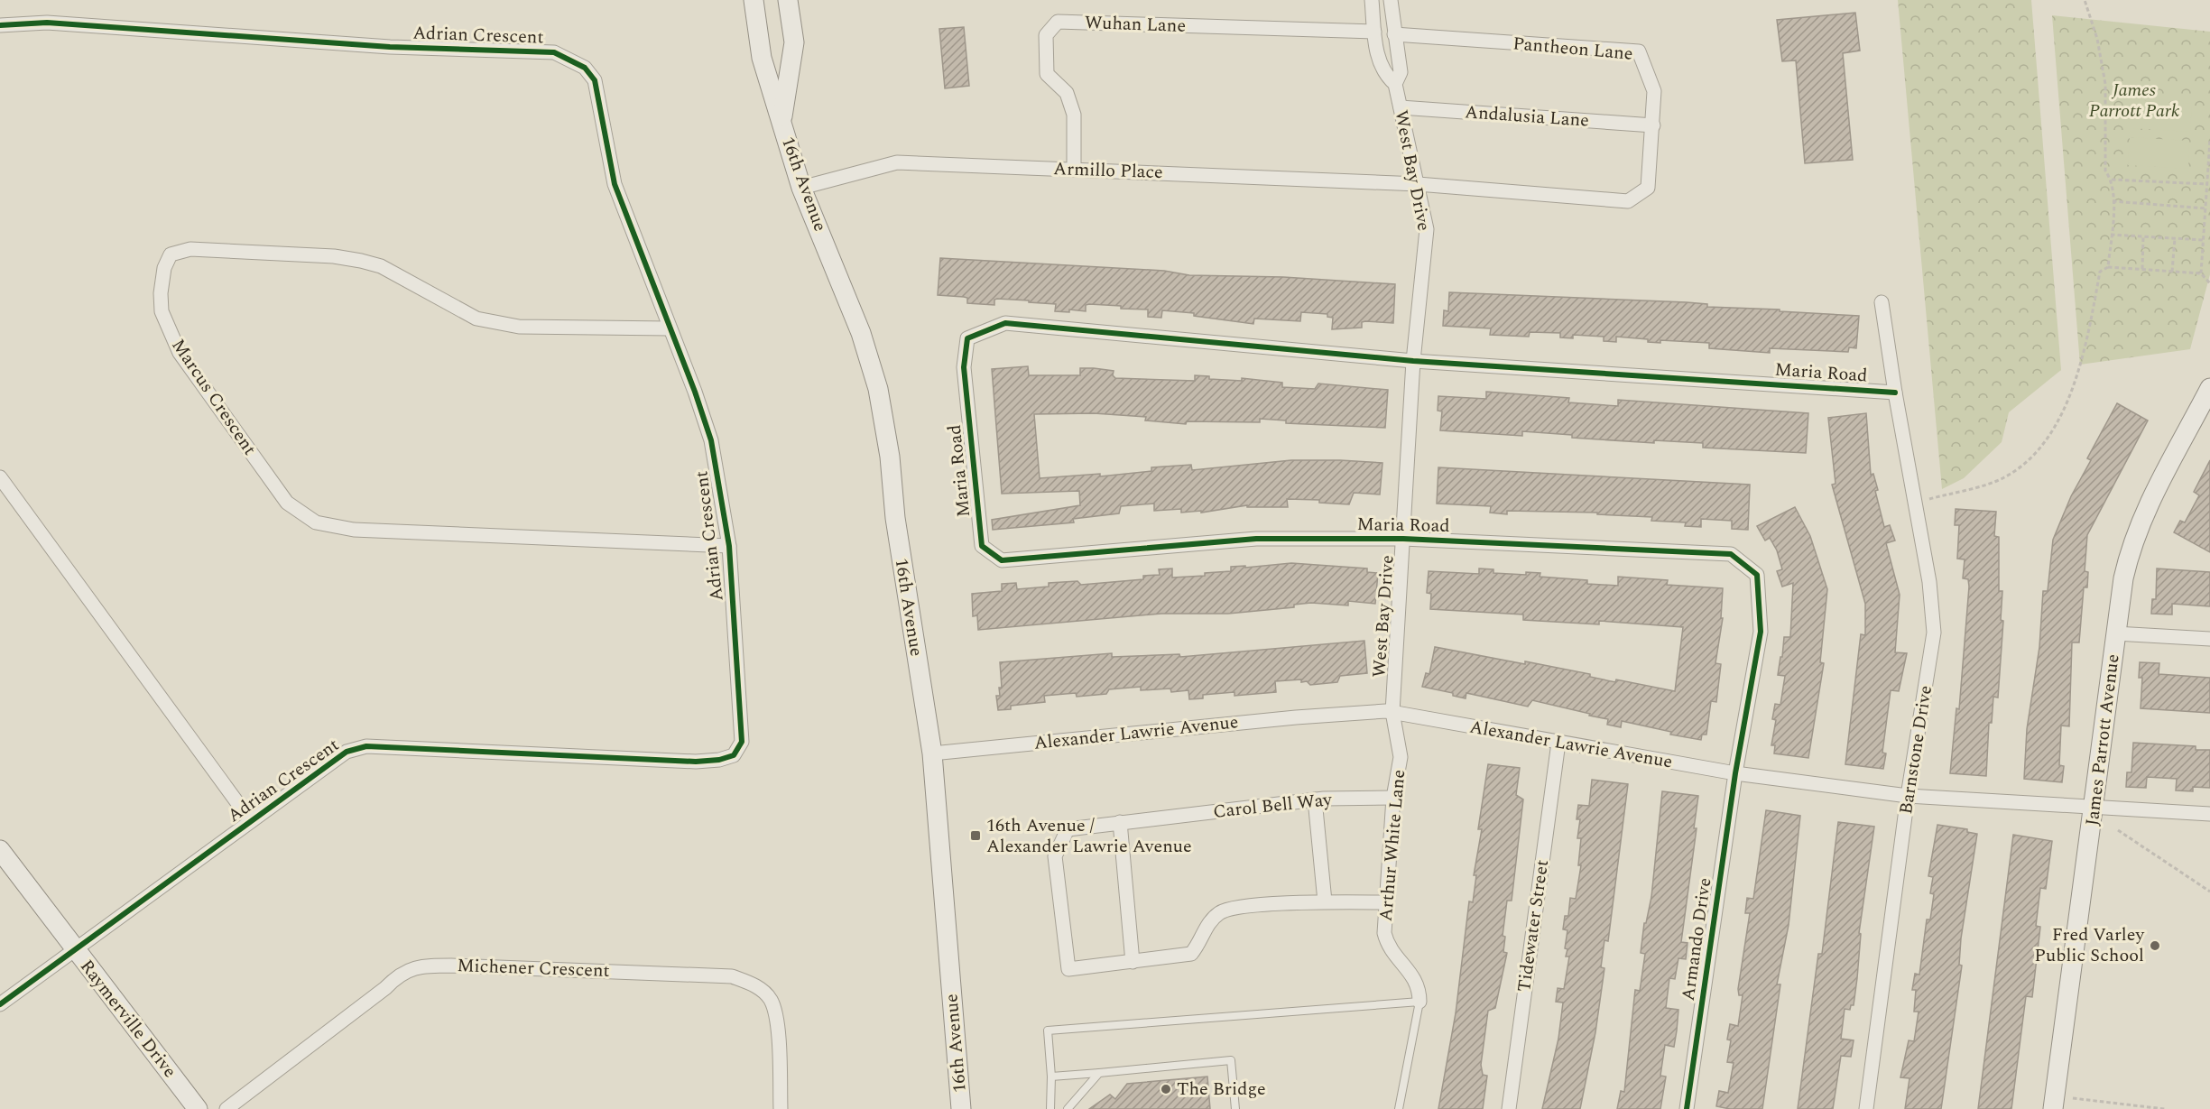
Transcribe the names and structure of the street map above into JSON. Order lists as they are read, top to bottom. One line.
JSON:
{"streets":{"main road":["16th Avenue","James Parrott Avenue","Raymerville Drive"],"street":["Wuhan Lane","Adrian Crescent","Pantheon Lane","Andalusia Lane","Armillo Place","West Bay Drive","Maria Road","Marcus Crescent","Alexander Lawrie Avenue","Barnstone Drive","Carol Bell Way","Arthur White Lane","Tidewater Street","Armando Drive","Michener Crescent"]},"crossings":[["Wuhan Lane","Armillo Place"],["Wuhan Lane","West Bay Drive"],["Adrian Crescent","Marcus Crescent"],["Adrian Crescent","Raymerville Drive"],["Pantheon Lane","Andalusia Lane"],["Pantheon Lane","Armillo Place"],["Pantheon Lane","West Bay Drive"],["Andalusia Lane","West Bay Drive"],["Armillo Place","West Bay Drive"],["Armillo Place","16th Avenue"],["West Bay Drive","Maria Road"],["West Bay Drive","Alexander Lawrie Avenue"],["West Bay Drive","Arthur White Lane"],["16th Avenue","Alexander Lawrie Avenue"],["Maria Road","Alexander Lawrie Avenue"],["Maria Road","Barnstone Drive"],["Maria Road","Armando Drive"],["Alexander Lawrie Avenue","James Parrott Avenue"],["Alexander Lawrie Avenue","Barnstone Drive"],["Alexander Lawrie Avenue","Arthur White Lane"],["Alexander Lawrie Avenue","Tidewater Street"],["Alexander Lawrie Avenue","Armando Drive"],["Carol Bell Way","Arthur White Lane"]],"parks":["James Parrott Park"],"places":{"transit":["16th Avenue / Alexander Lawrie Avenue"],"other":["Fred Varley Public School","The Bridge"]}}
